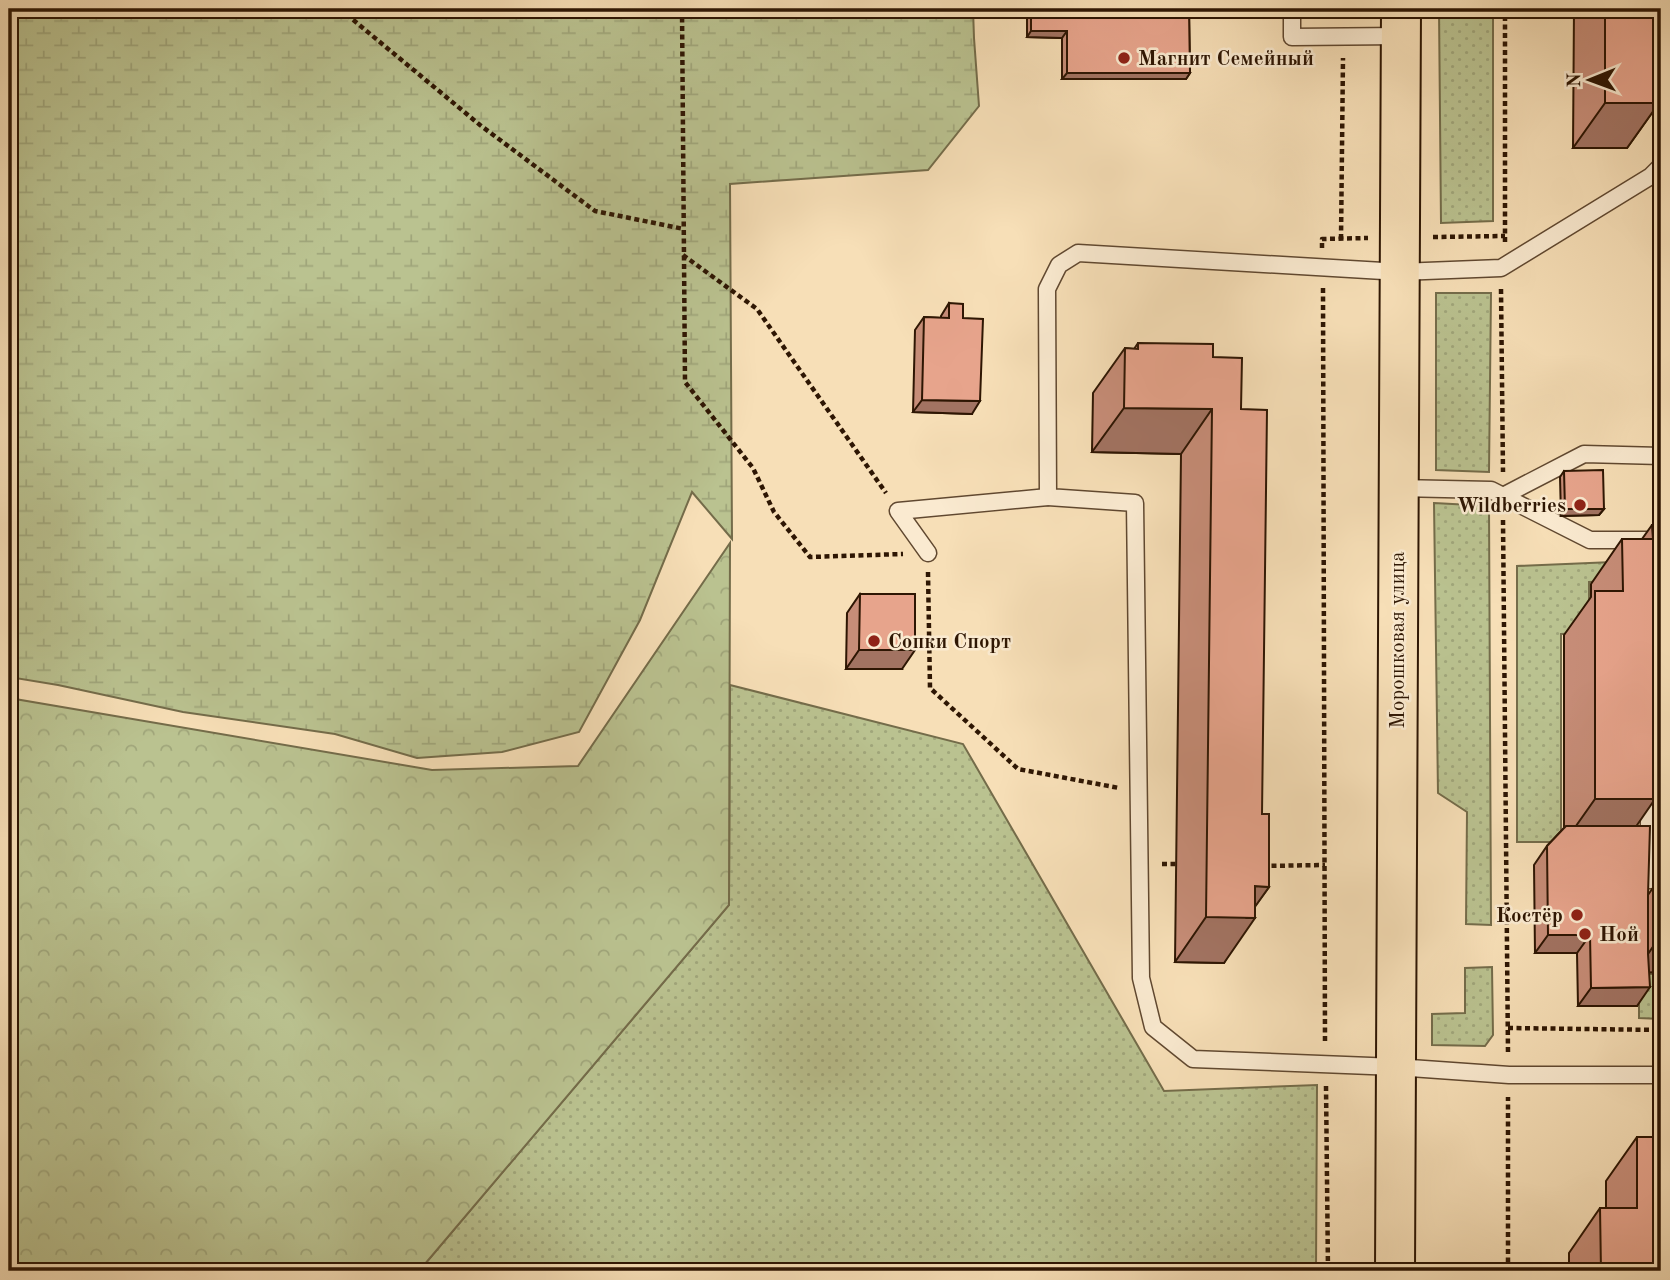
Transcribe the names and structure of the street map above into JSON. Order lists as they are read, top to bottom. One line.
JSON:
{"streets":{"main road":["Морошковая улица"]},"places":["Магнит Семейный","Wildberriеs","Сопки Спорт","Костёр","Ной"],"north":"left"}
